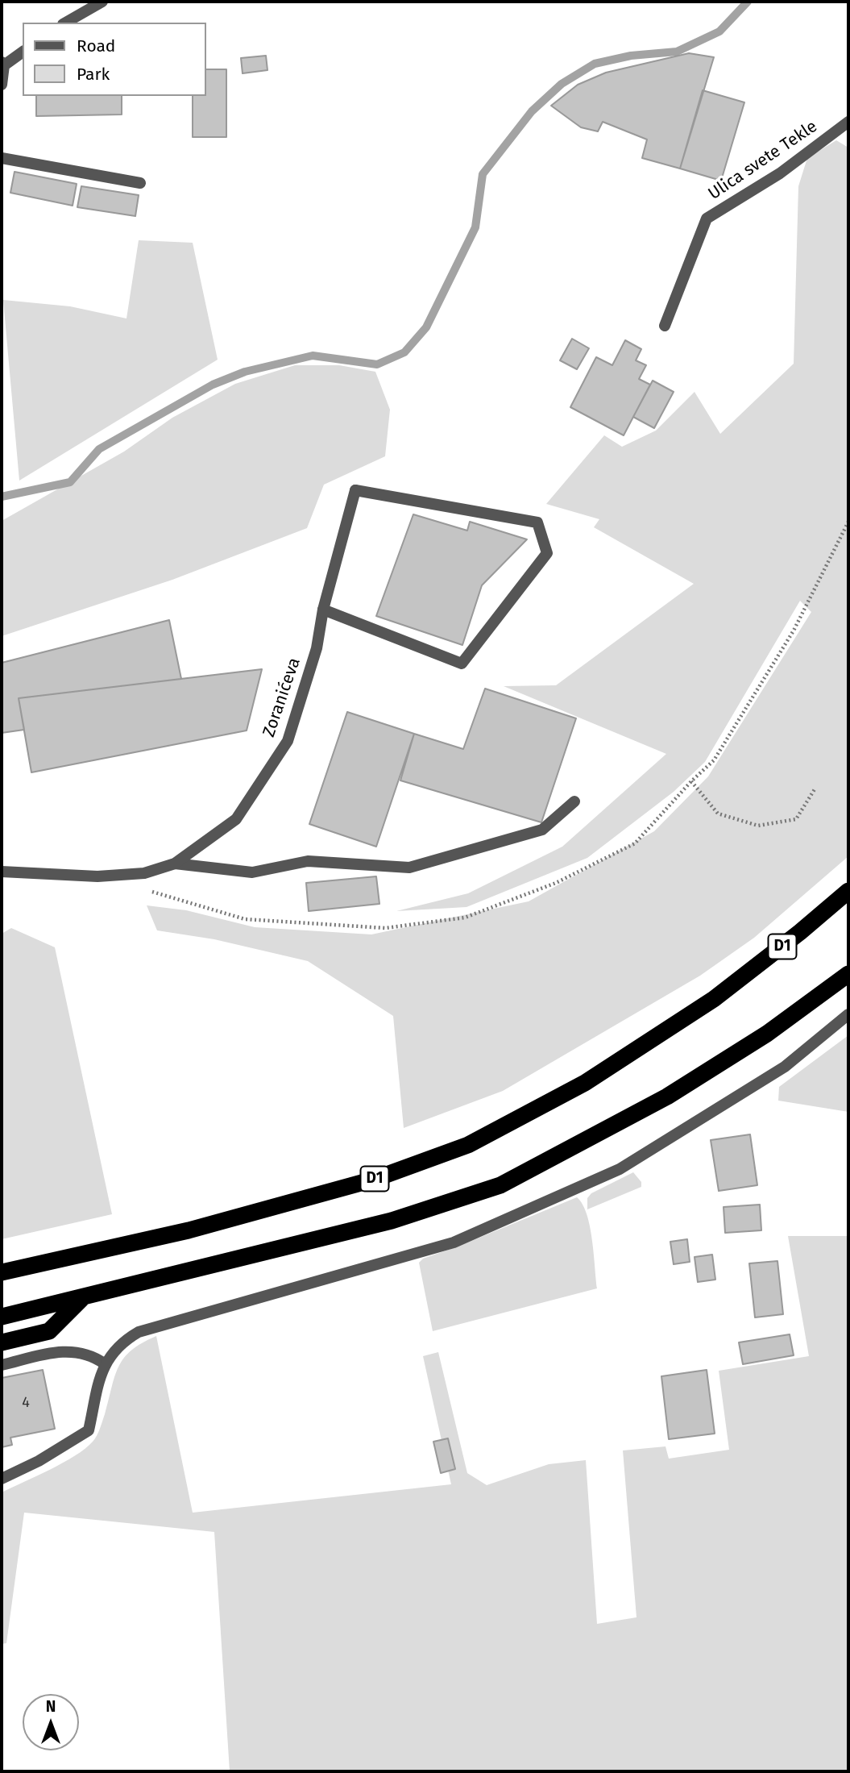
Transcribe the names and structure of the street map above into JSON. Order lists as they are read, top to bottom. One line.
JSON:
{"streets":{"highway":["D1"],"street":["Ulica svete Tekle","Zoranićeva"]},"house_numbers":["4"],"legend":["Road","Park"],"north":"top"}
